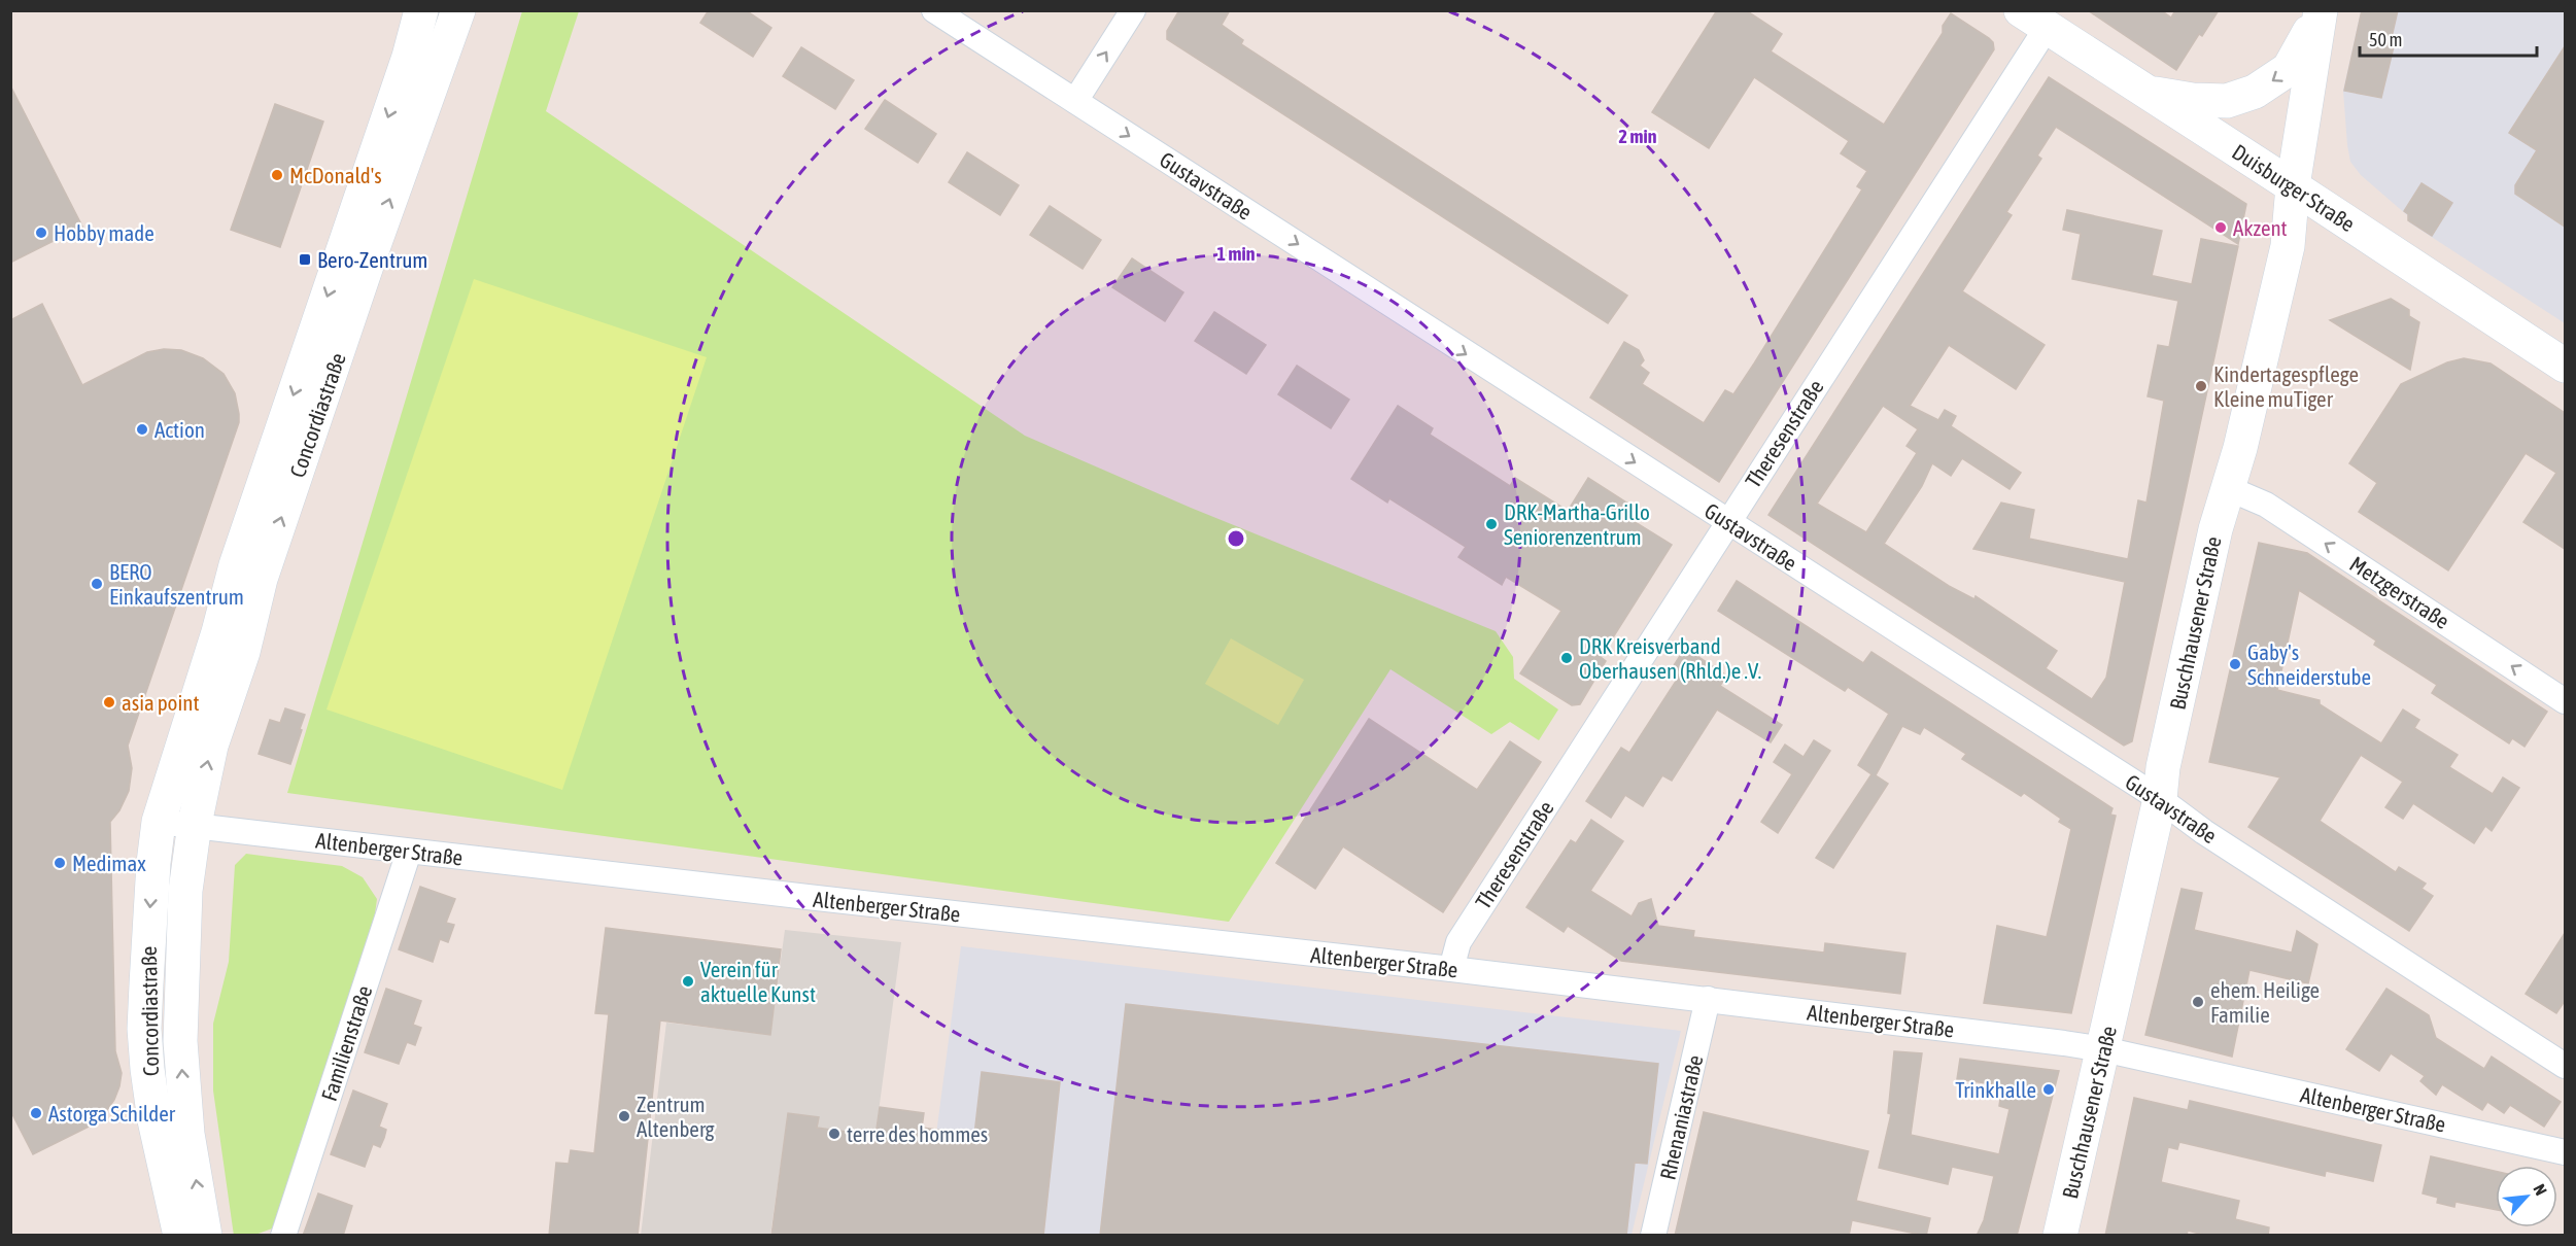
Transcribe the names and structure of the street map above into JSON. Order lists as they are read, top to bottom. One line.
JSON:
{"streets":{"street":["Gustavstraße","Duisburger Straße","Concordiastraße","Theresenstraße","Metzgerstraße","Buschhausener Straße","Altenberger Straße","Familienstraße","Rhenaniastraße"]},"crossings":[["Gustavstraße","Theresenstraße"],["Gustavstraße","Buschhausener Straße"],["Duisburger Straße","Theresenstraße"],["Duisburger Straße","Buschhausener Straße"],["Concordiastraße","Altenberger Straße"],["Theresenstraße","Altenberger Straße"],["Metzgerstraße","Buschhausener Straße"],["Buschhausener Straße","Altenberger Straße"],["Altenberger Straße","Familienstraße"],["Altenberger Straße","Rhenaniastraße"]],"one_way":["Gustavstraße","Metzgerstraße"],"places":{"other":["McDonald's","Akzent","Hobby made","Kindertagespflege Kleine muTiger","Action","DRK-Martha-Grillo Seniorenzentrum","BERO Einkaufszentrum","DRK Kreisverband Oberhausen (Rhld.)e .V.","Gaby's Schneiderstube","asia point","Medimax","Verein für aktuelle Kunst","ehem. Heilige Familie","Trinkhalle","Astorga Schilder","Zentrum Altenberg","terre des hommes"],"transit":["Bero-Zentrum"]},"scale_bar":"50 m","north":"top right","rings":["2 min","1 min"]}
